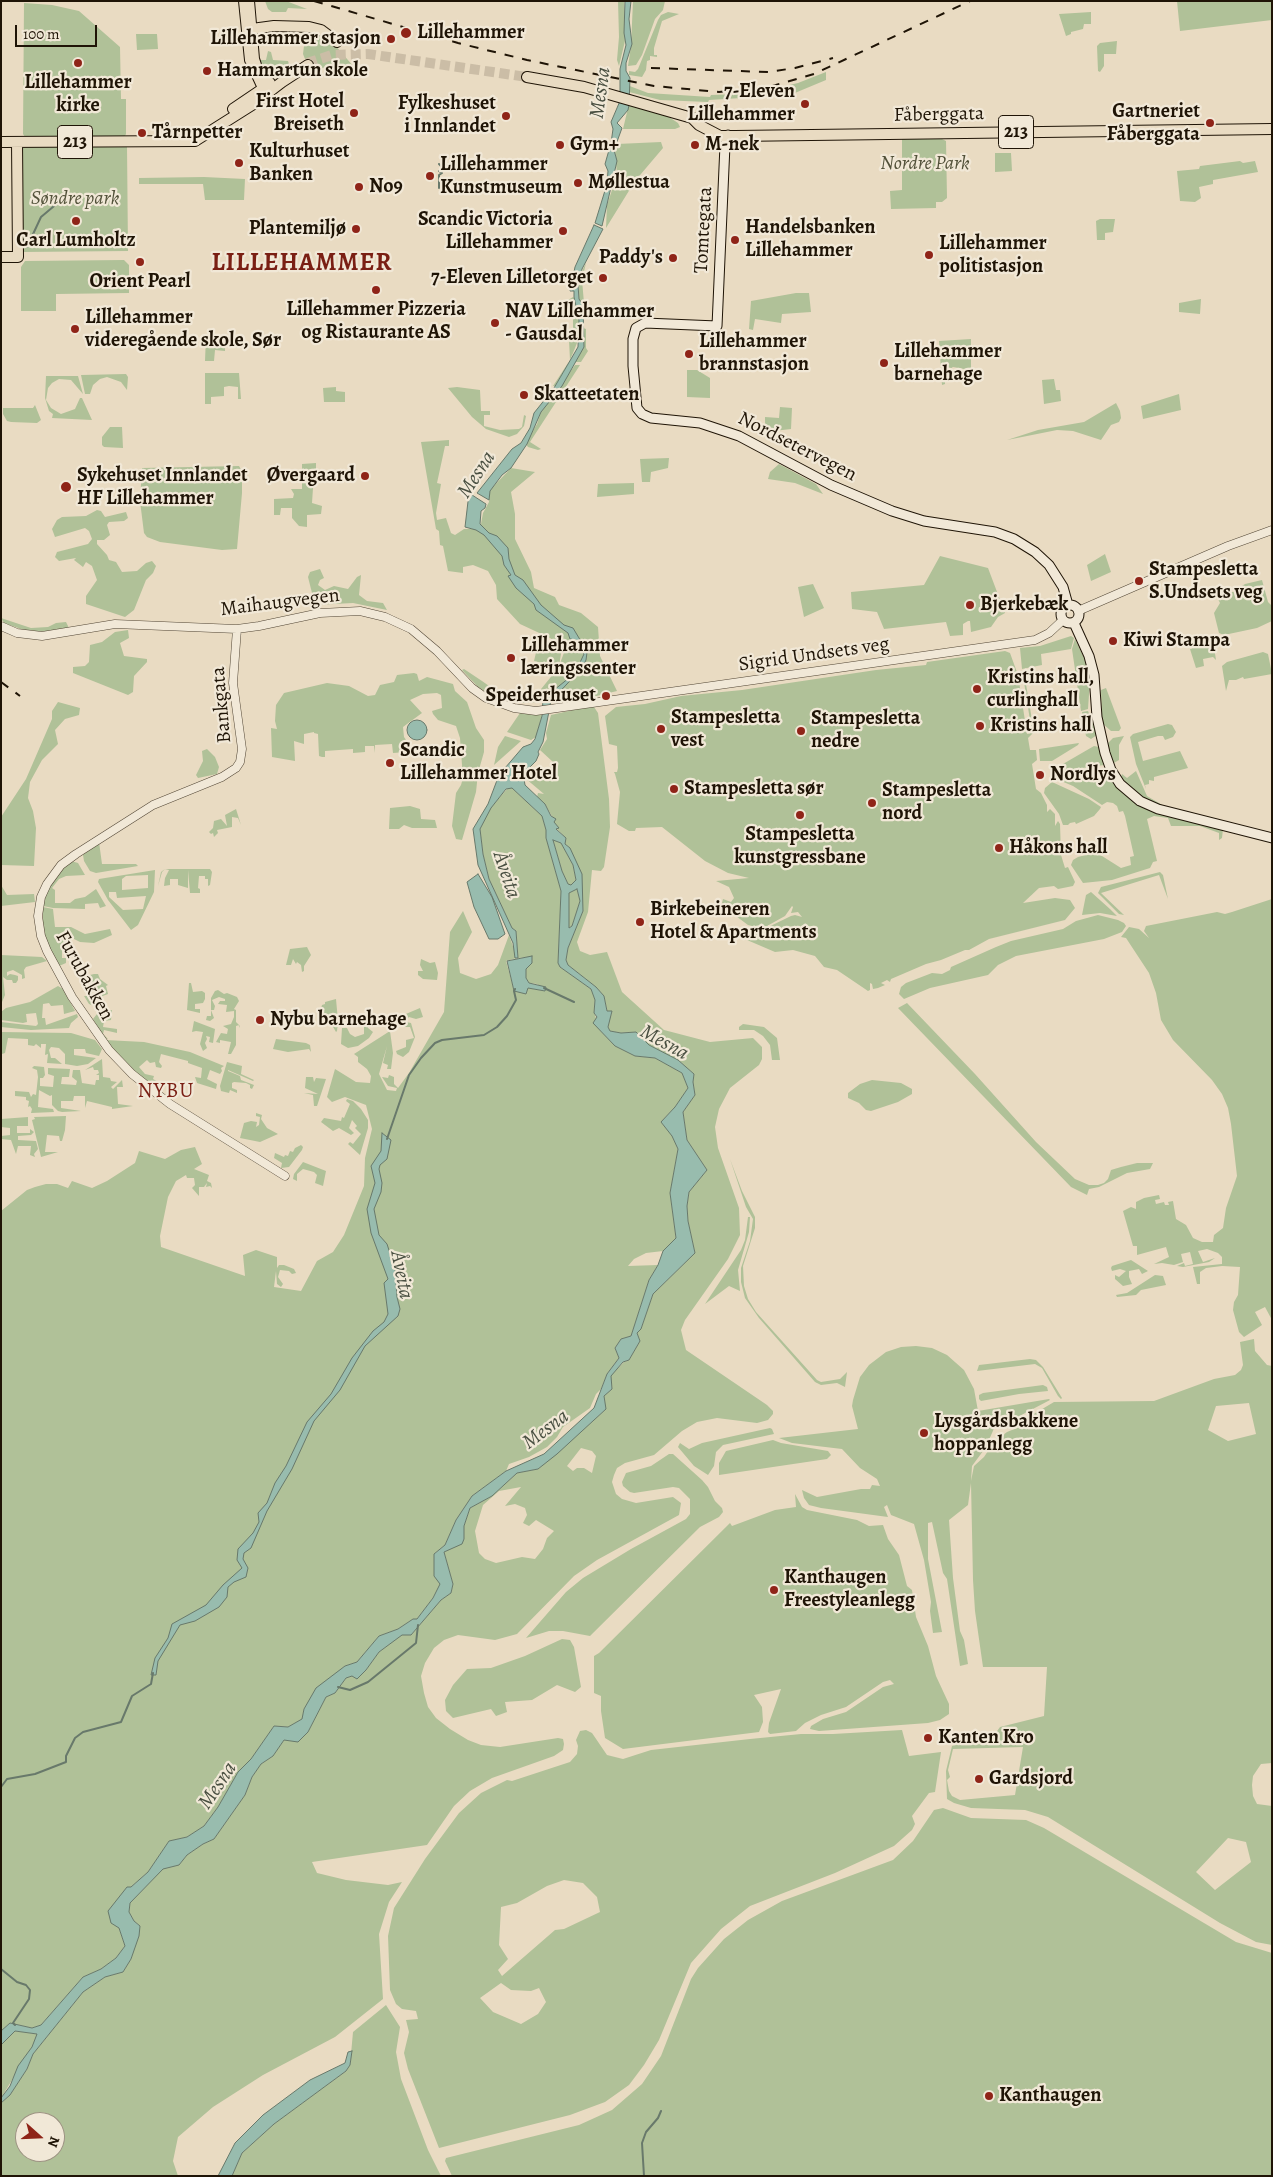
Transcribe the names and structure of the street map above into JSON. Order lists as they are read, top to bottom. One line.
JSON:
{"streets":{"main road":["Fåberggata","213","Tomtegata","Nordsetervegen"],"street":["Maihaugvegen","Sigrid Undsets veg","Bankgata","Furubakken"]},"crossings":[["Fåberggata","Tomtegata"],["Tomtegata","Nordsetervegen"],["Nordsetervegen","Sigrid Undsets veg"],["Maihaugvegen","Sigrid Undsets veg"],["Maihaugvegen","Bankgata"],["Bankgata","Furubakken"]],"districts":["LILLEHAMMER","NYBU"],"water":["Mesna","Åveita"],"parks":["Nordre Park","Søndre park"],"places":["Lillehammer","Lillehammer stasjon","Lillehammer kirke","Hammartun skole","7-Eleven Lillehammer","First Hotel Breiseth","Fylkeshuset i Innlandet","Gartneriet Fåberggata","Tårnpetter","Gym+","M-nek","Kulturhuset Banken","Lillehammer Kunstmuseum","Møllestua","No9","Carl Lumholtz","Plantemiljø","Scandic Victoria Lillehammer","Handelsbanken Lillehammer","Lillehammer politistasjon","Paddy's","Orient Pearl","7-Eleven Lilletorget","Lillehammer Pizzeria og Ristaurante AS","NAV Lillehammer - Gausdal","Lillehammer videregående skole, Sør","Lillehammer brannstasjon","Lillehammer barnehage","Skatteetaten","Øvergaard","Sykehuset Innlandet HF Lillehammer","Stampesletta S.Undsets veg","Bjerkebæk","Kiwi Stampa","Lillehammer læringssenter","Kristins hall, curlinghall","Speiderhuset","Kristins hall","Stampesletta vest","Stampesletta nedre","Scandic Lillehammer Hotel","Nordlys","Stampesletta sør","Stampesletta nord","Stampesletta kunstgressbane","Håkons hall","Birkebeineren Hotel & Apartments","Nybu barnehage","Lysgårdsbakkene hoppanlegg","Kanthaugen Freestyleanlegg","Kanten Kro","Gardsjord","Kanthaugen"],"scale_bar":"100 m","north":"right"}
